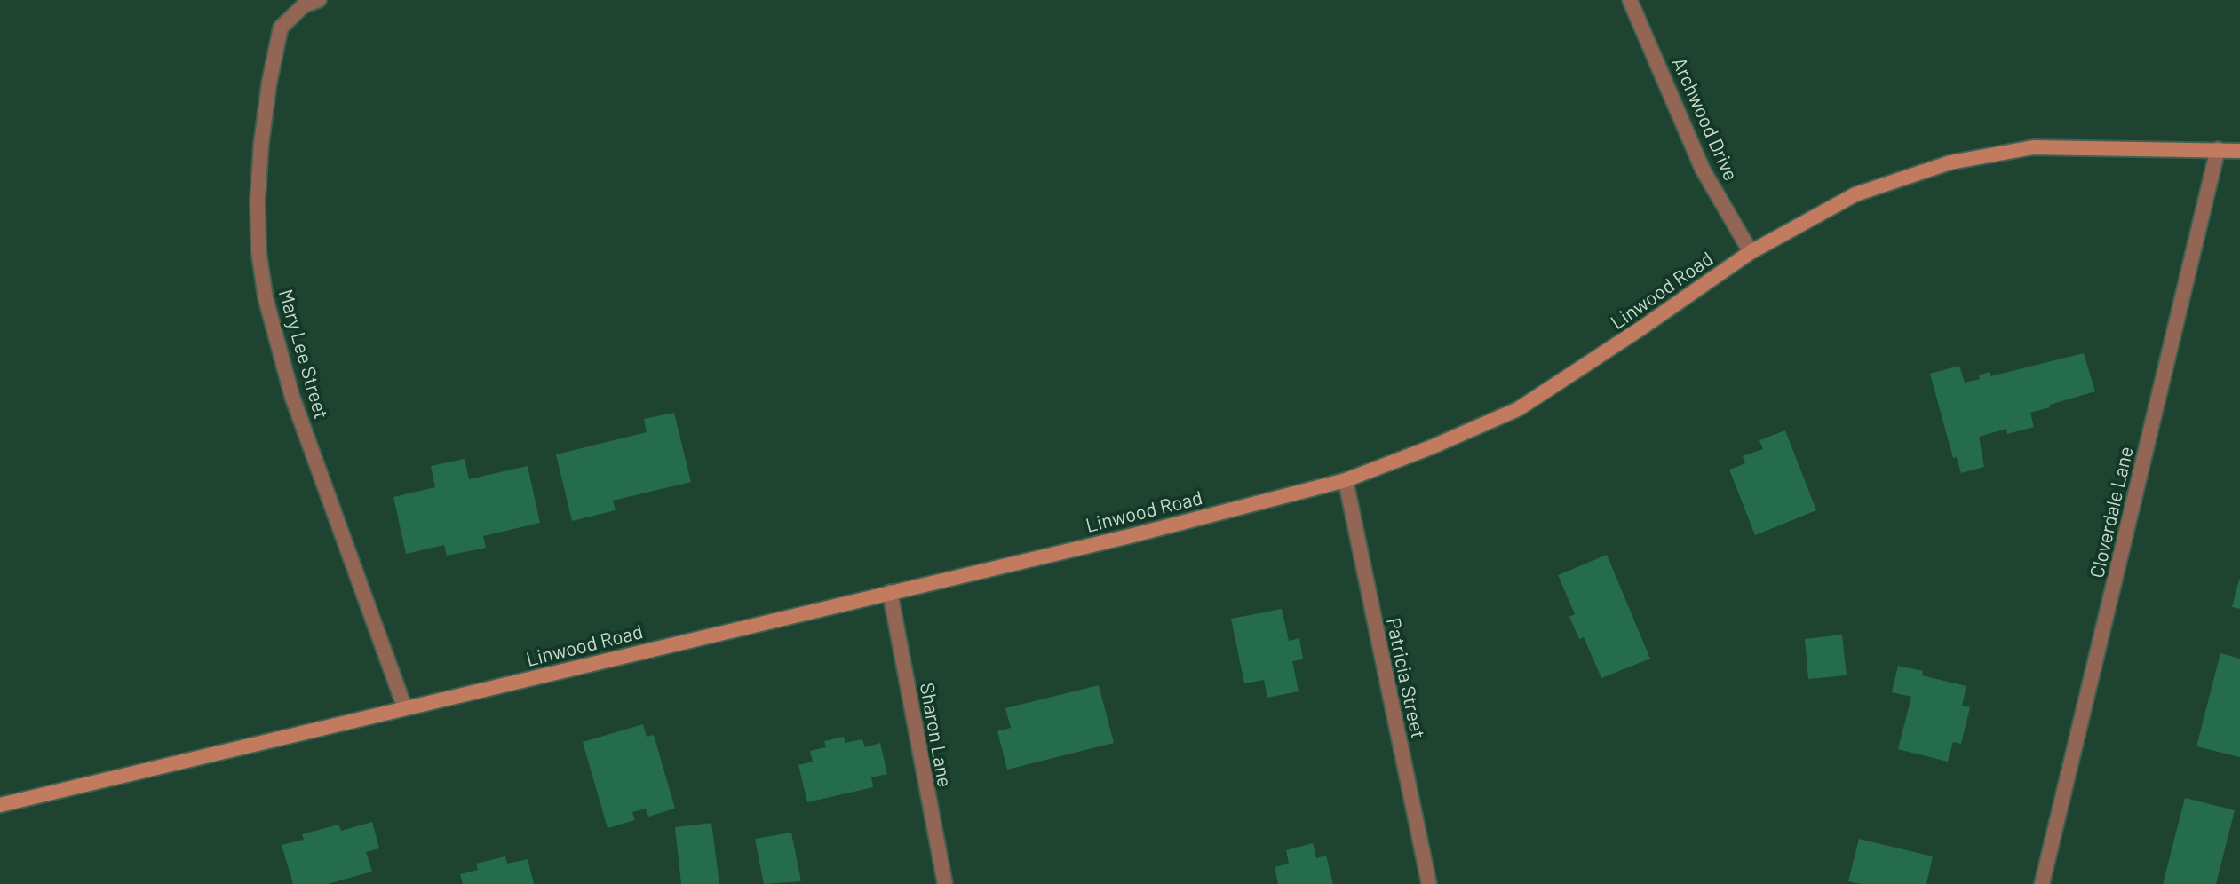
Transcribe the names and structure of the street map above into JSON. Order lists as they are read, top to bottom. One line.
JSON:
{"streets":{"main road":["Linwood Road"],"street":["Archwood Drive","Mary Lee Street","Cloverdale Lane","Patricia Street","Sharon Lane"]},"crossings":[["Archwood Drive","Linwood Road"],["Linwood Road","Mary Lee Street"],["Linwood Road","Cloverdale Lane"],["Linwood Road","Patricia Street"],["Linwood Road","Sharon Lane"]]}
